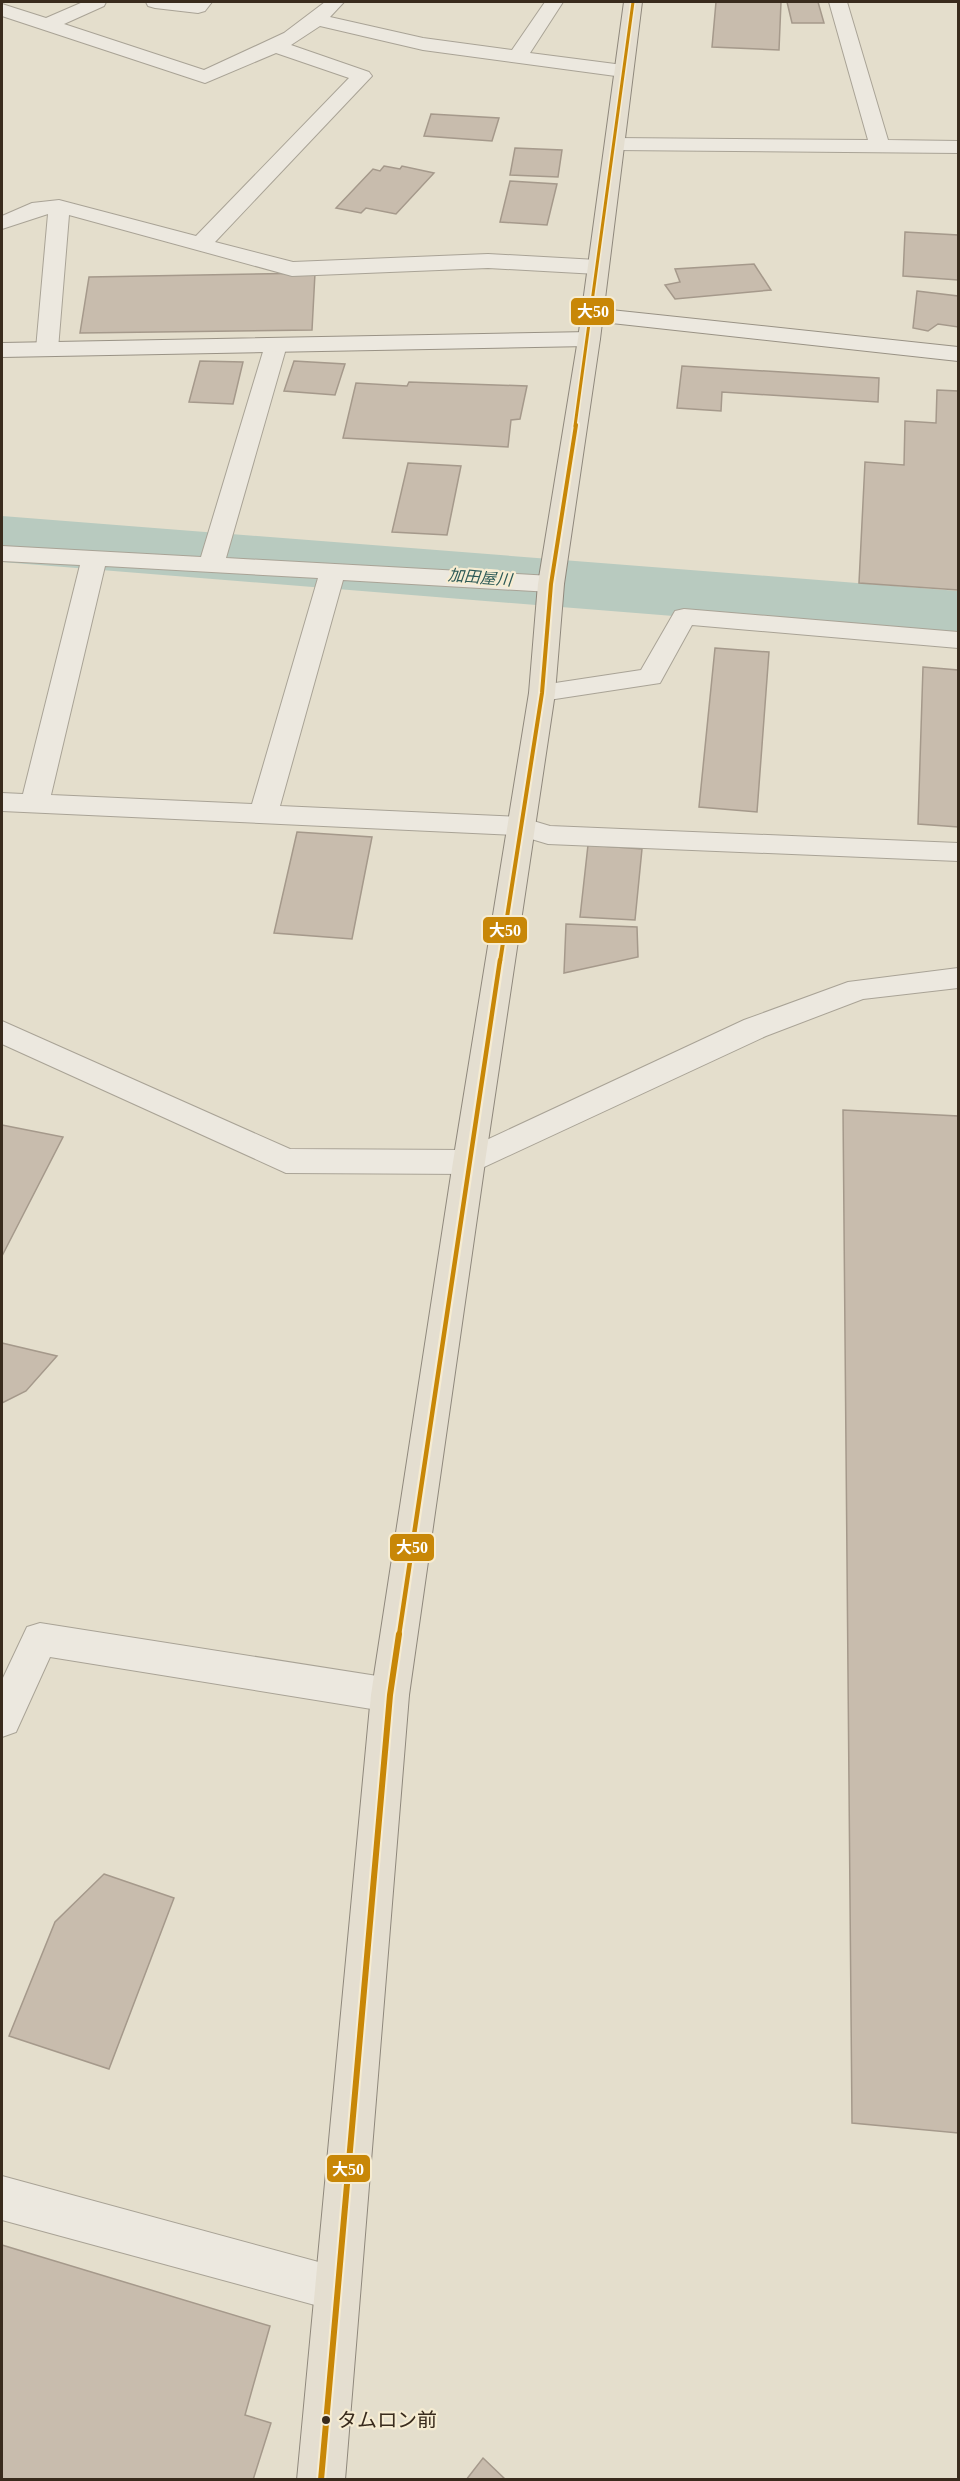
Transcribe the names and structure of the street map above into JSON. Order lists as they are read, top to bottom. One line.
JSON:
{"water":["加田屋川"],"places":["タムロン前"],"lines":["transit line 大50"]}
